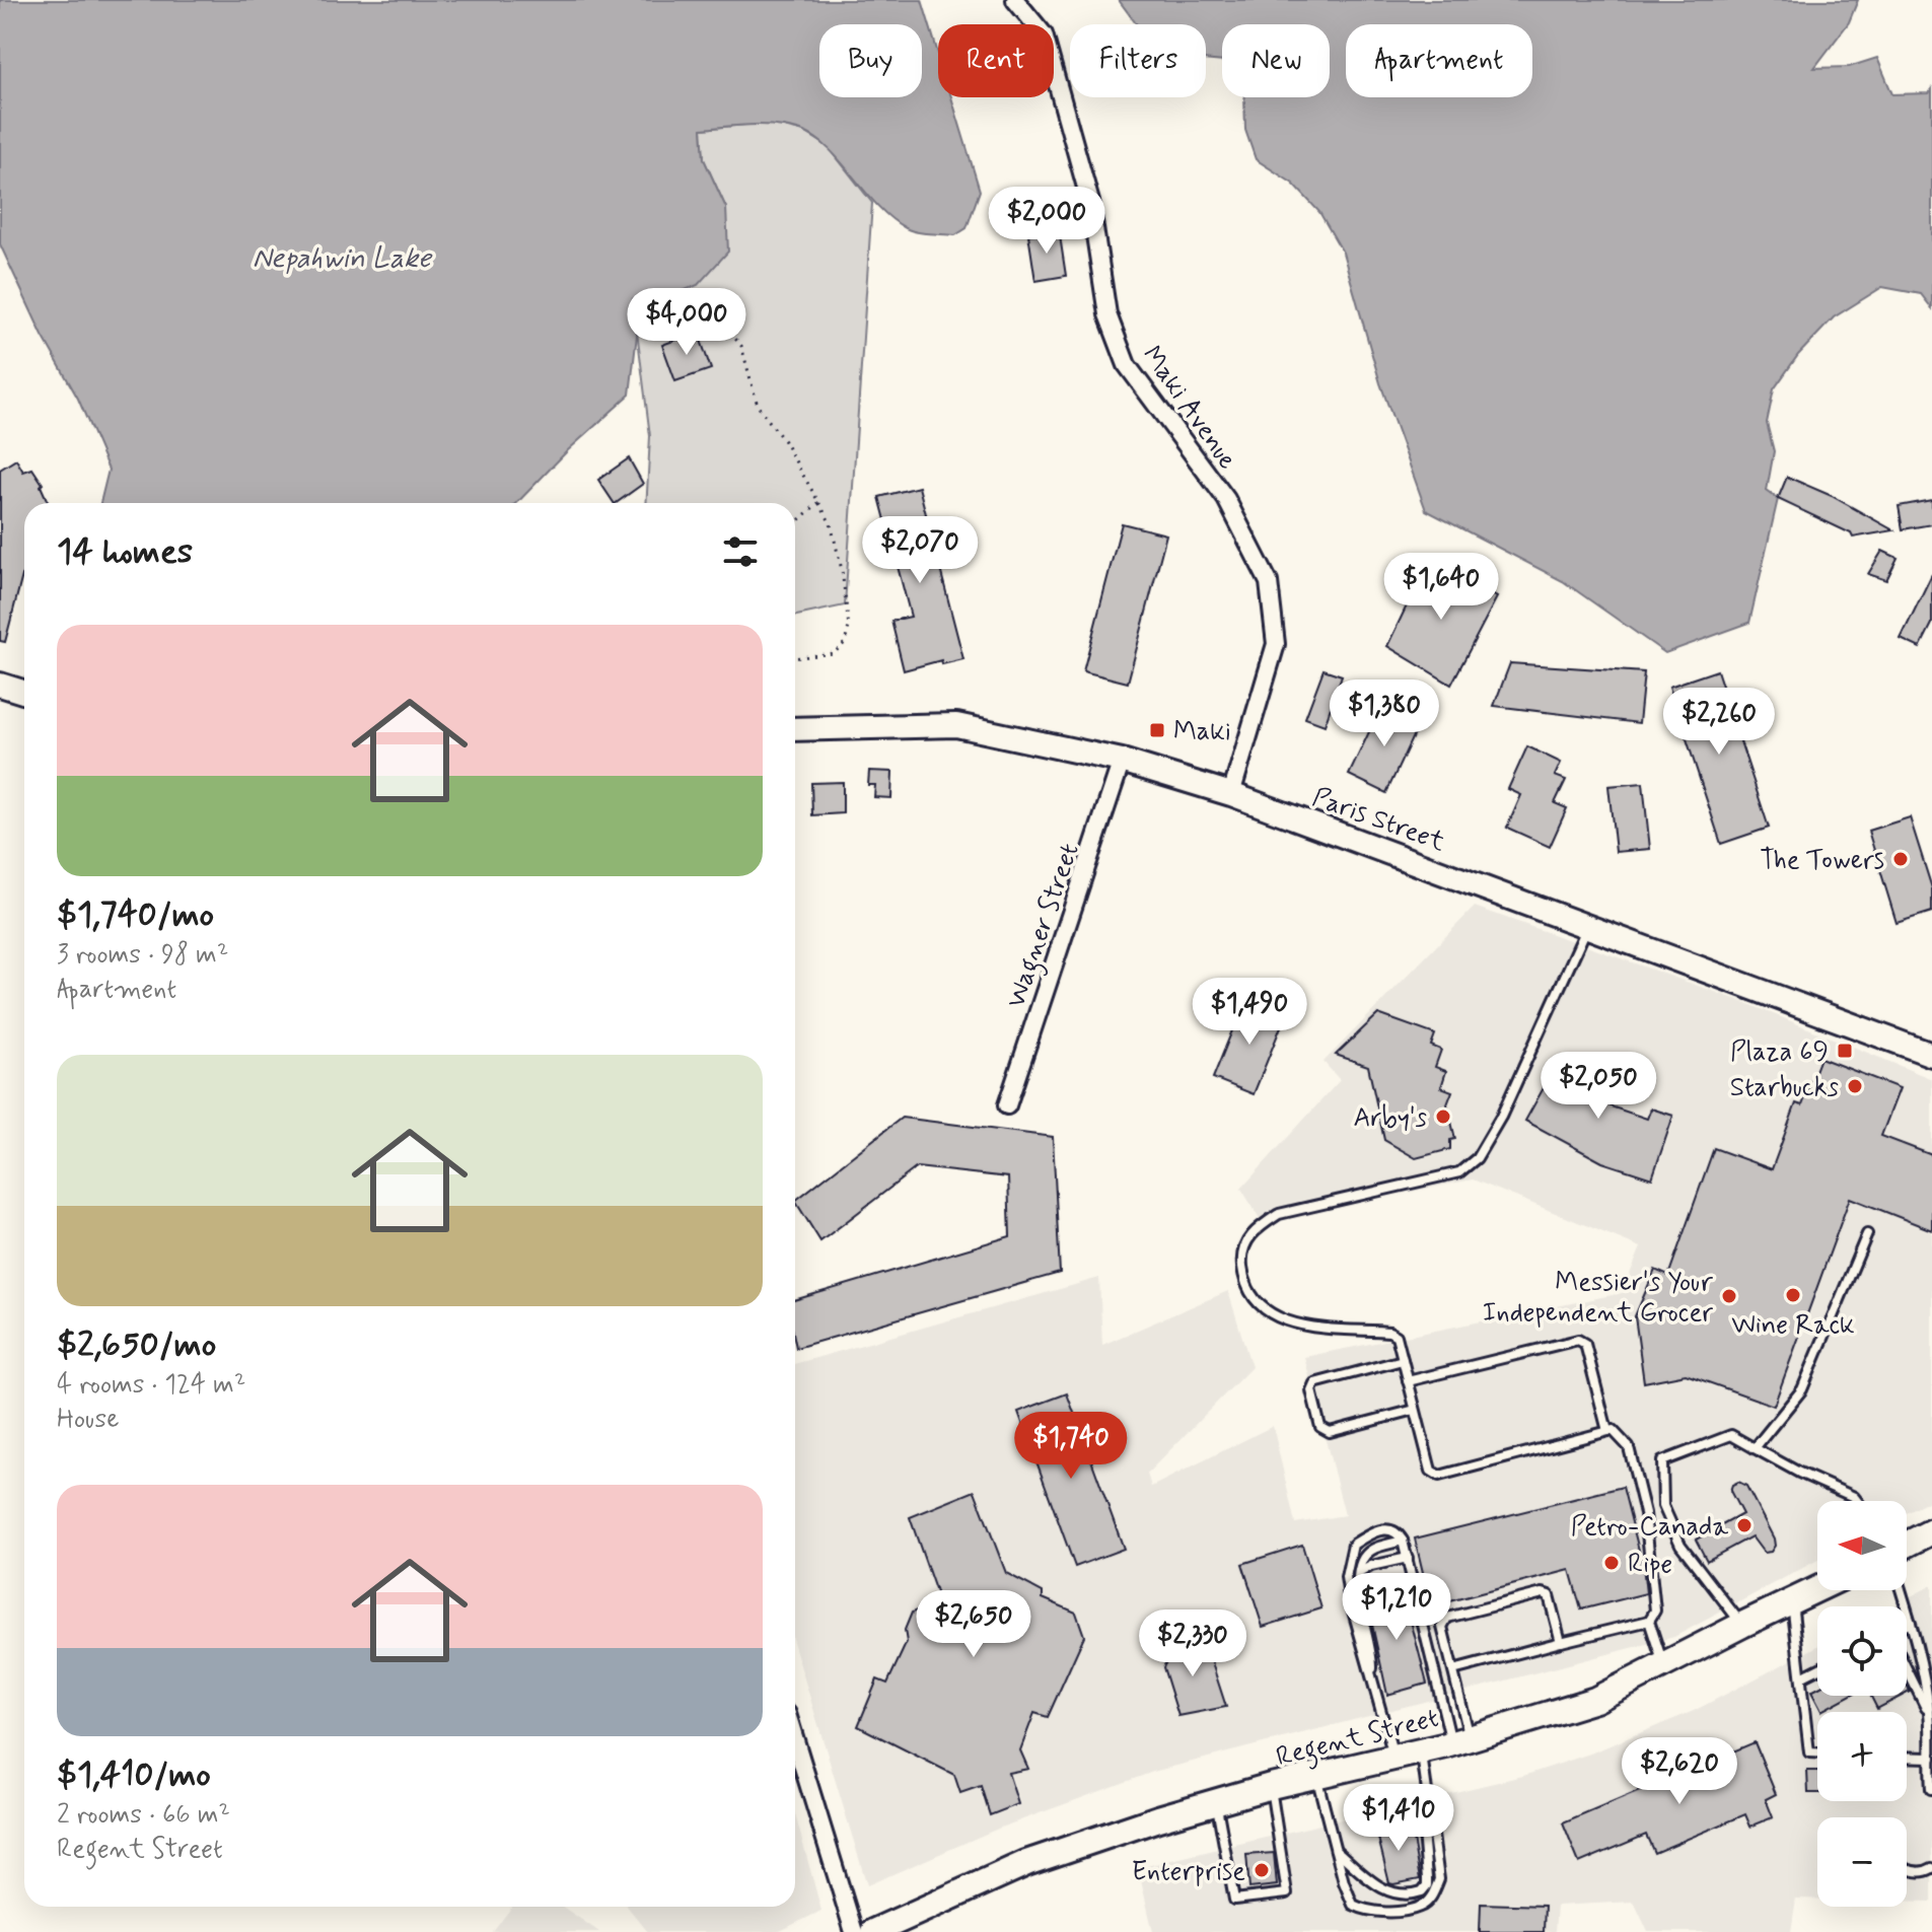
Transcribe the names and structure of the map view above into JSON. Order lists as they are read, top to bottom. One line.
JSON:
{"streets":{"main road":["Paris Street","Regent Street"],"street":["Maki Avenue","Wagner Street"]},"crossings":[["Maki Avenue","Paris Street"],["Paris Street","Wagner Street"]],"water":["Nepahwin Lake"],"places":{"transit":["Maki","Plaza 69"],"other":["The Towers","Starbucks","Arby's","Wine Rack","Messier's Your Independent Grocer","Petro-Canada","Ripe","Enterprise"]},"north":"left","page":{"chip":["Buy","Rent","Filters","New","Apartment"],"price":["$2,000","$4,000","$2,070","$1,640","$1,380","$2,260","$1,490","$2,050","$1,740","$1,210","$2,650","$2,330","$2,620","$1,410"],"heading":"14 homes","list":[{"name":"$1,740/mo","note":"3 rooms · 98 m² · Apartment"},{"name":"$2,650/mo","note":"4 rooms · 124 m² · House"},{"name":"$1,410/mo","note":"2 rooms · 66 m² · Regent Street"}],"map_buttons":["+","−"]}}
